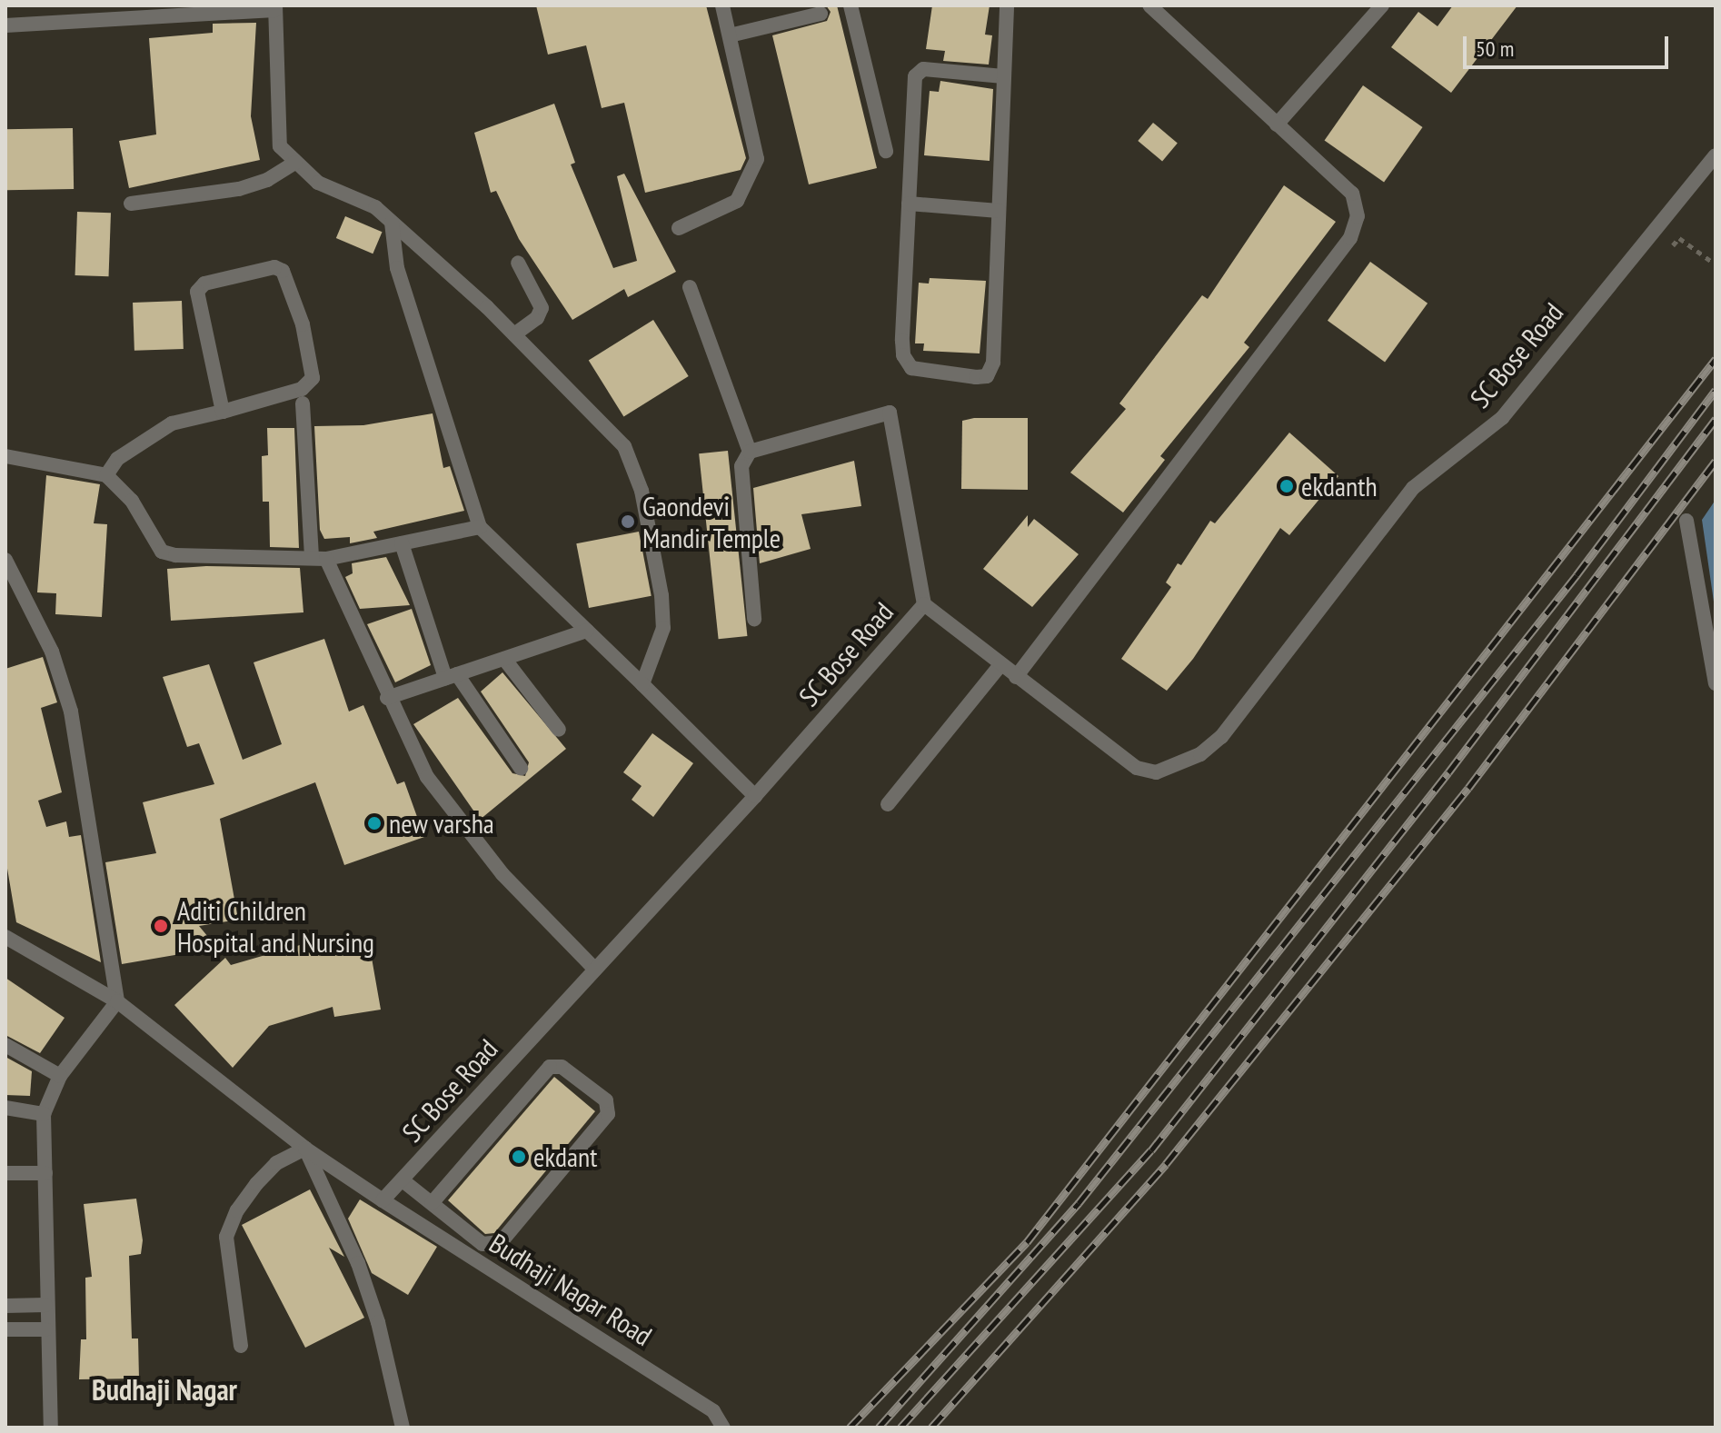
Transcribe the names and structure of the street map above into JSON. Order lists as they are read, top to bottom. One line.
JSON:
{"streets":{"street":["SC Bose Road","Budhaji Nagar Road"]},"crossings":[["SC Bose Road","Budhaji Nagar Road"]],"districts":["Budhaji Nagar"],"places":["ekdanth","Gaondevi Mandir Temple","new varsha","Aditi Children Hospital and Nursing","ekdant"],"scale_bar":"50 m"}
